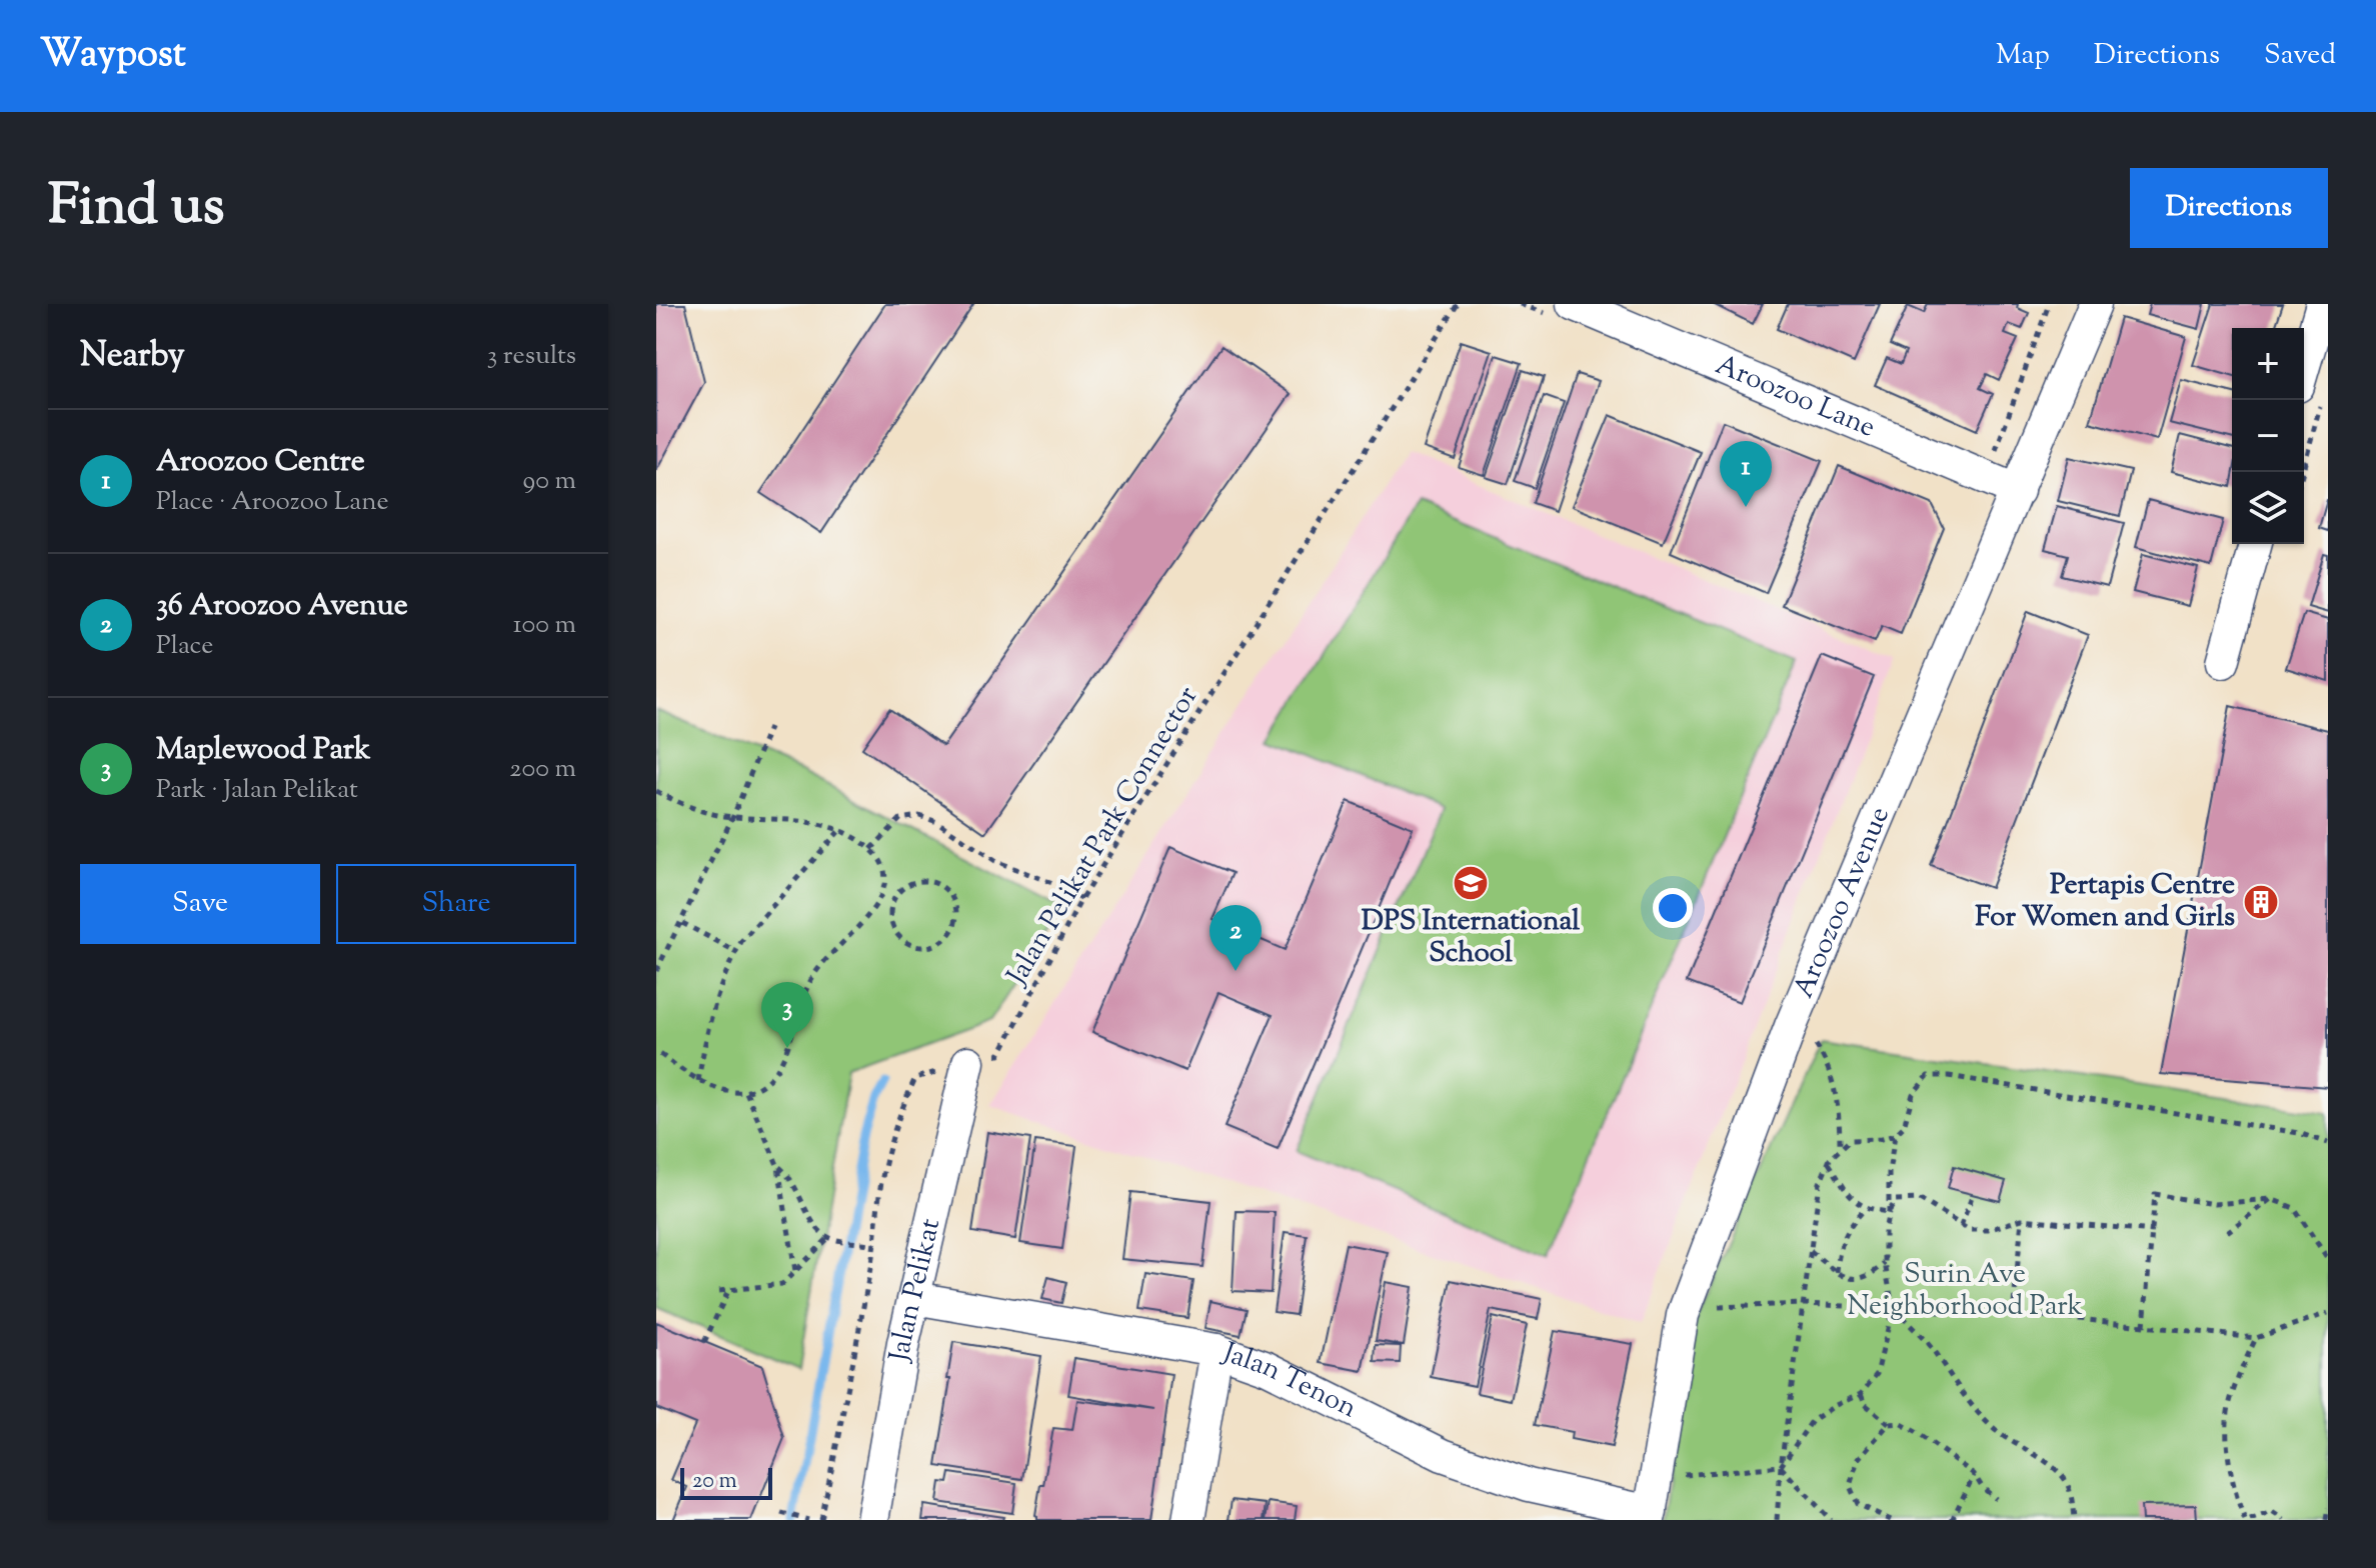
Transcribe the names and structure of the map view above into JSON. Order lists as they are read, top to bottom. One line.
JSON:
{"streets":{"street":["Aroozoo Lane","Aroozoo Avenue","Jalan Pelikat","Jalan Tenon"],"path":["Jalan Pelikat Park Connector"]},"crossings":[["Aroozoo Lane","Aroozoo Avenue"],["Jalan Pelikat Park Connector","Jalan Pelikat"],["Aroozoo Avenue","Jalan Tenon"],["Jalan Pelikat","Jalan Tenon"]],"parks":["Surin Ave Neighborhood Park"],"places":{"school or university":["DPS International School"],"building":["Pertapis Centre For Women and Girls"]},"scale_bar":"20 m","page":{"header":"Waypost","nav":["Map","Directions","Saved"],"title":"Find us","buttons":["Directions",["Save","Share"]],"heading":["Nearby","3 results"],"map_buttons":["+","−"],"list":[{"mark":"1","name":"Aroozoo Centre","note":"Place · Aroozoo Lane","value":"90 m"},{"mark":"2","name":"36 Aroozoo Avenue","note":"Place","value":"100 m"},{"mark":"3","name":"Maplewood Park","note":"Park · Jalan Pelikat","value":"200 m"}],"pins":["1","2","3"],"scale":"20 m"}}
